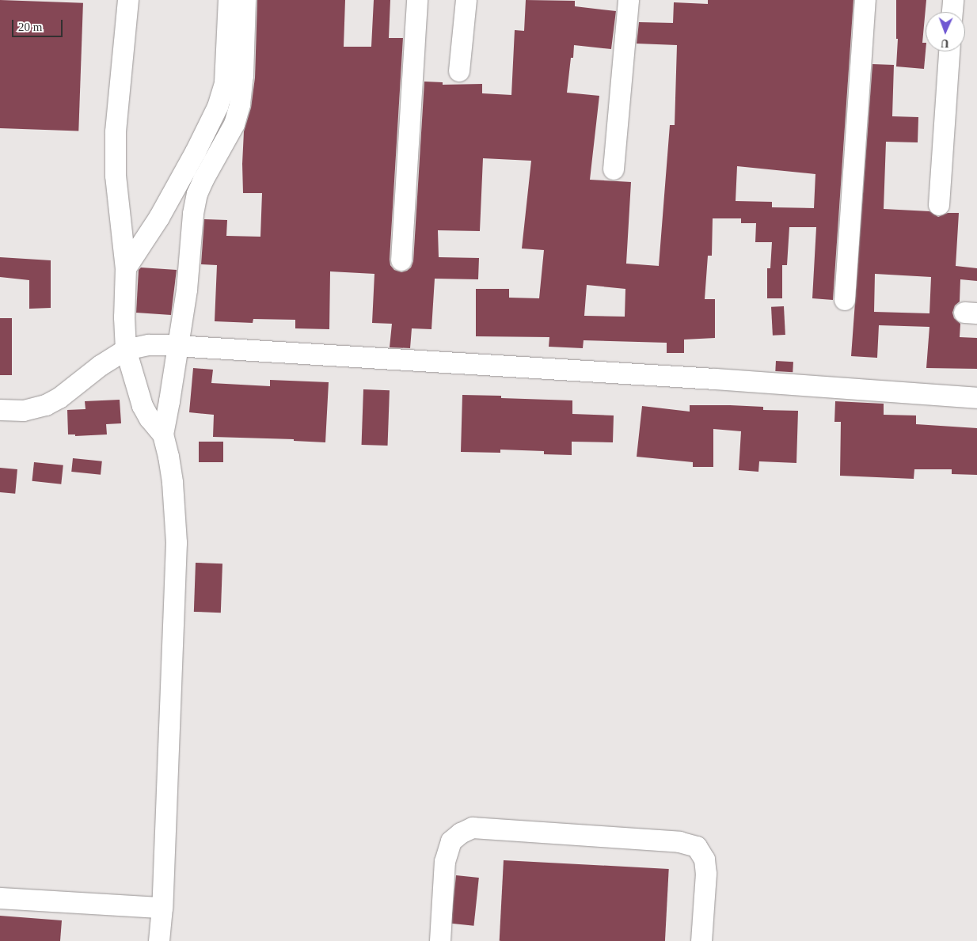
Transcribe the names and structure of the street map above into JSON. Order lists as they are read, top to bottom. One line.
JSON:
{"scale_bar":"20 m","north":"bottom"}
